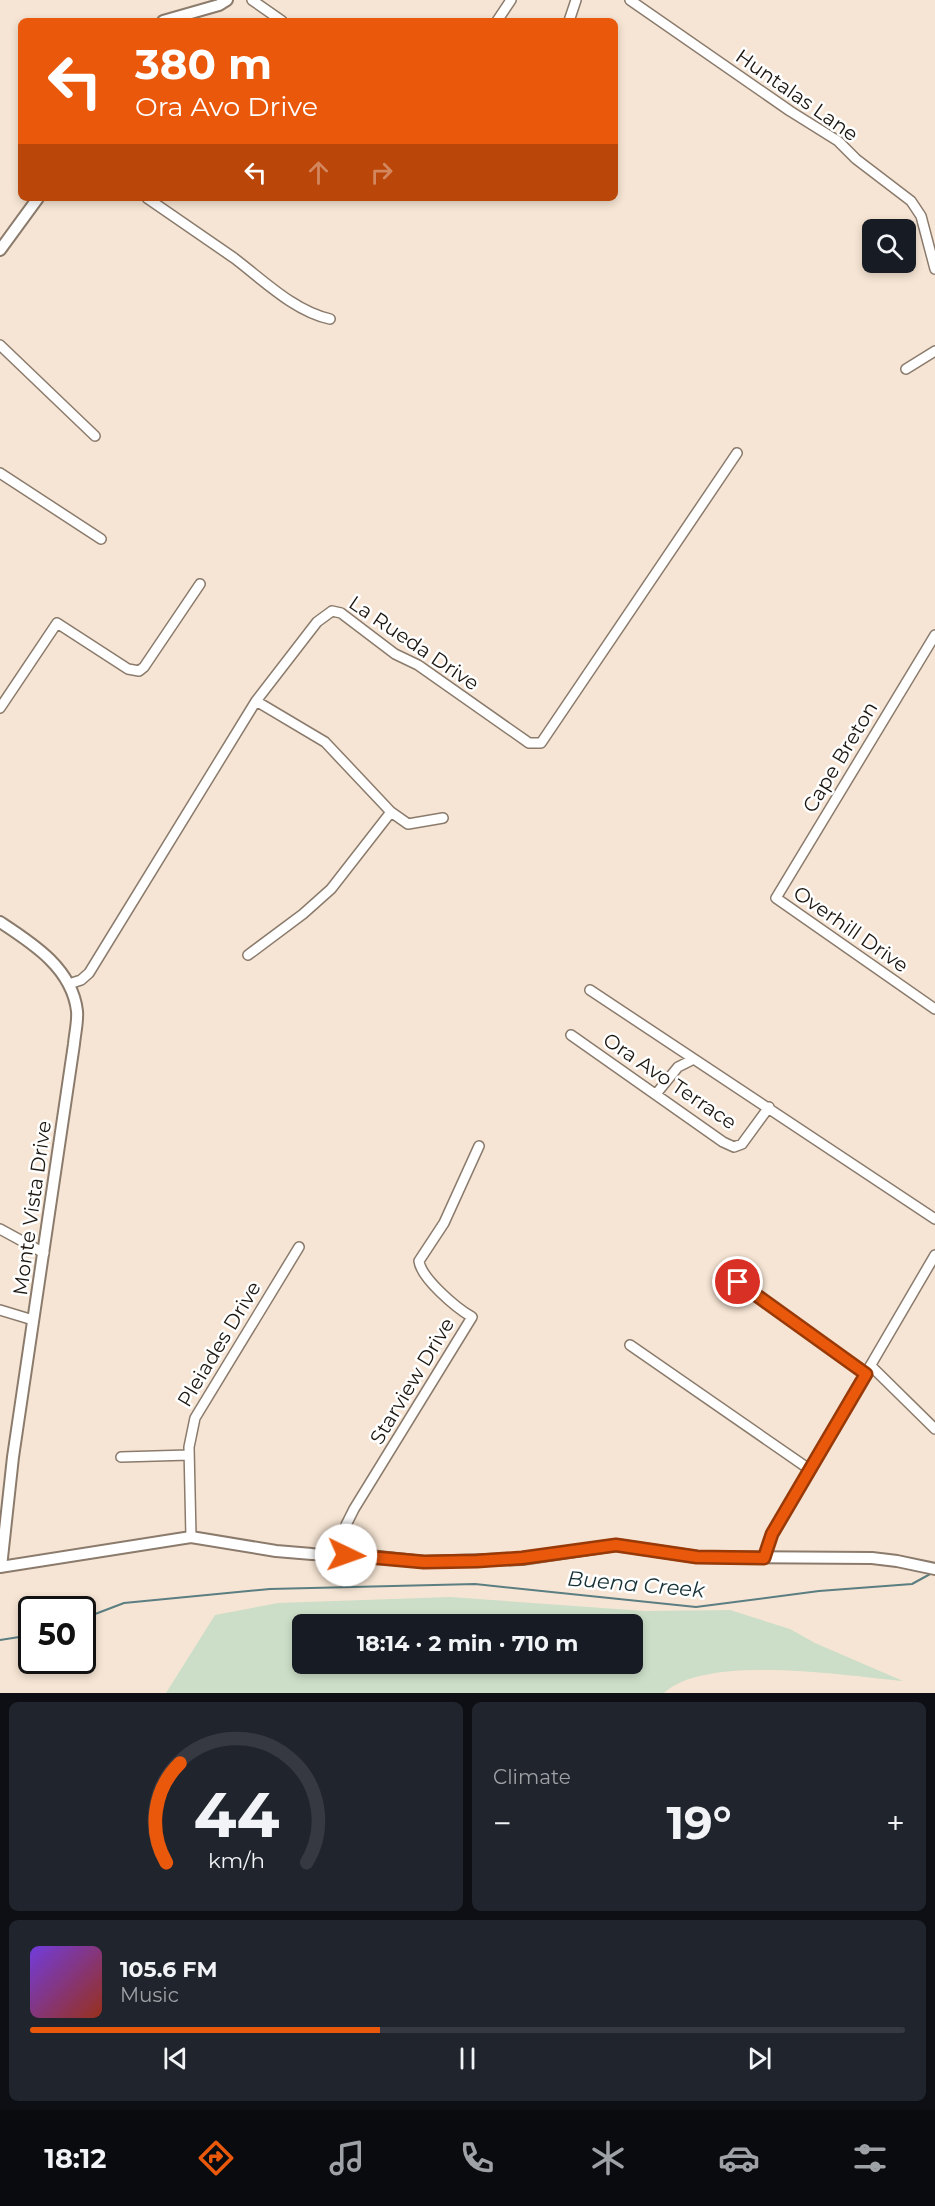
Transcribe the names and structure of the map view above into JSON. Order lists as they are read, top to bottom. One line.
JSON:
{"streets":{"main road":["Monte Vista Drive"],"street":["Huntalas Lane","La Rueda Drive","Cape Breton","Overhill Drive","Ora Avo Terrace","Pleiades Drive","Starview Drive"]},"crossings":[["La Rueda Drive","Monte Vista Drive"],["Cape Breton","Overhill Drive"]],"water":["Buena Creek"],"page":{"turn":["380 m","Ora Avo Drive"],"limit":"50","trip":"18:14 · 2 min · 710 m","tile":"Climate","heat":["−","19°","+"],"song":["105.6 FM","Music"],"tabs":"18:12","gauge":["44","km/h"]}}
